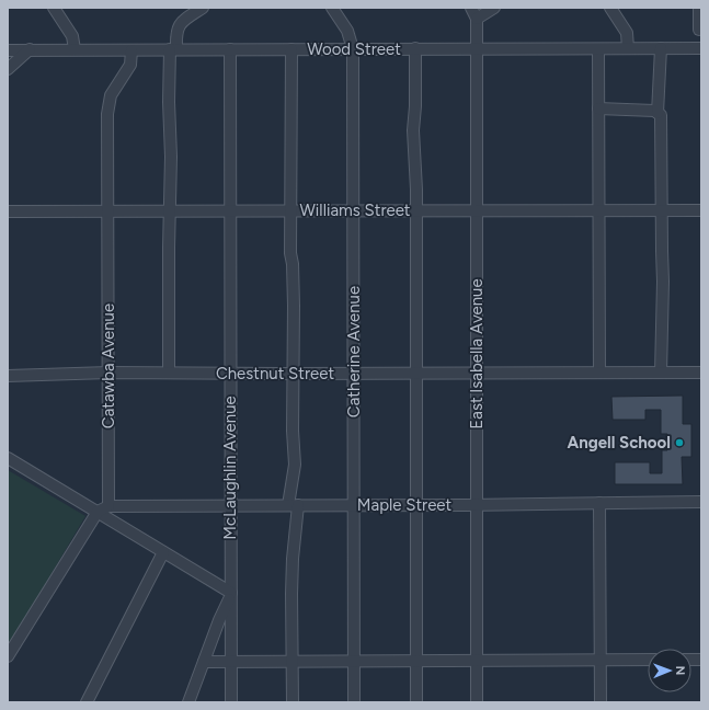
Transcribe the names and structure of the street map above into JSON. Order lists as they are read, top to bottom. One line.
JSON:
{"streets":{"street":["Wood Street","Williams Street","Catherine Avenue","East Isabella Avenue","Catawba Avenue","Chestnut Street","McLaughlin Avenue","Maple Street"]},"crossings":[["Wood Street","Catherine Avenue"],["Wood Street","East Isabella Avenue"],["Wood Street","Catawba Avenue"],["Wood Street","McLaughlin Avenue"],["Williams Street","Catherine Avenue"],["Williams Street","East Isabella Avenue"],["Williams Street","Catawba Avenue"],["Williams Street","McLaughlin Avenue"],["Catherine Avenue","Chestnut Street"],["Catherine Avenue","Maple Street"],["East Isabella Avenue","Chestnut Street"],["East Isabella Avenue","Maple Street"],["Catawba Avenue","Chestnut Street"],["Catawba Avenue","Maple Street"],["Chestnut Street","McLaughlin Avenue"],["McLaughlin Avenue","Maple Street"]],"places":["Angell School"],"north":"right"}
